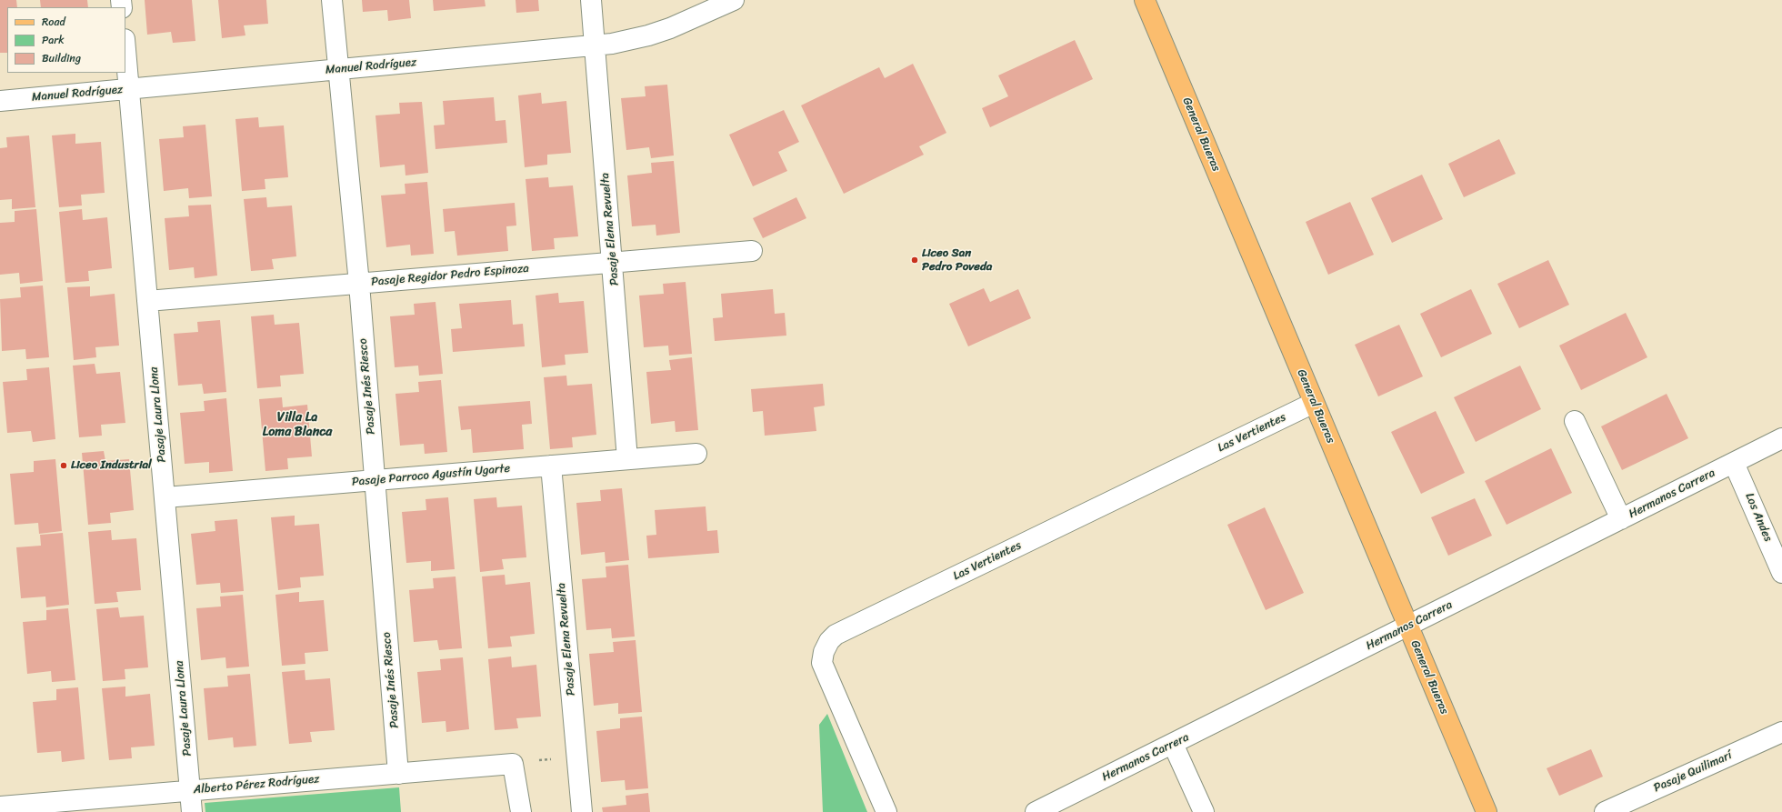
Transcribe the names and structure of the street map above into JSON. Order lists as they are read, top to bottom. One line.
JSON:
{"streets":{"main road":["General Bueras"],"street":["Manuel Rodríguez","Pasaje Elena Revuelta","Pasaje Regidor Pedro Espinoza","Pasaje Inés Riesco","Pasaje Laura Llona","Las Vertientes","Pasaje Parroco Agustín Ugarte","Hermanos Carrera","Los Andes","Pasaje Quilimarí","Alberto Pérez Rodríguez"]},"crossings":[["Manuel Rodríguez","Pasaje Elena Revuelta"],["Manuel Rodríguez","Pasaje Inés Riesco"],["Manuel Rodríguez","Pasaje Laura Llona"],["General Bueras","Las Vertientes"],["General Bueras","Hermanos Carrera"],["Pasaje Elena Revuelta","Pasaje Regidor Pedro Espinoza"],["Pasaje Elena Revuelta","Pasaje Parroco Agustín Ugarte"],["Pasaje Regidor Pedro Espinoza","Pasaje Inés Riesco"],["Pasaje Regidor Pedro Espinoza","Pasaje Laura Llona"],["Pasaje Inés Riesco","Pasaje Parroco Agustín Ugarte"],["Pasaje Inés Riesco","Alberto Pérez Rodríguez"],["Pasaje Laura Llona","Pasaje Parroco Agustín Ugarte"],["Pasaje Laura Llona","Alberto Pérez Rodríguez"],["Hermanos Carrera","Los Andes"]],"districts":["Villa La Loma Blanca"],"places":["Liceo San Pedro Poveda","Liceo Industrial"],"legend":["Road","Park","Building"]}
